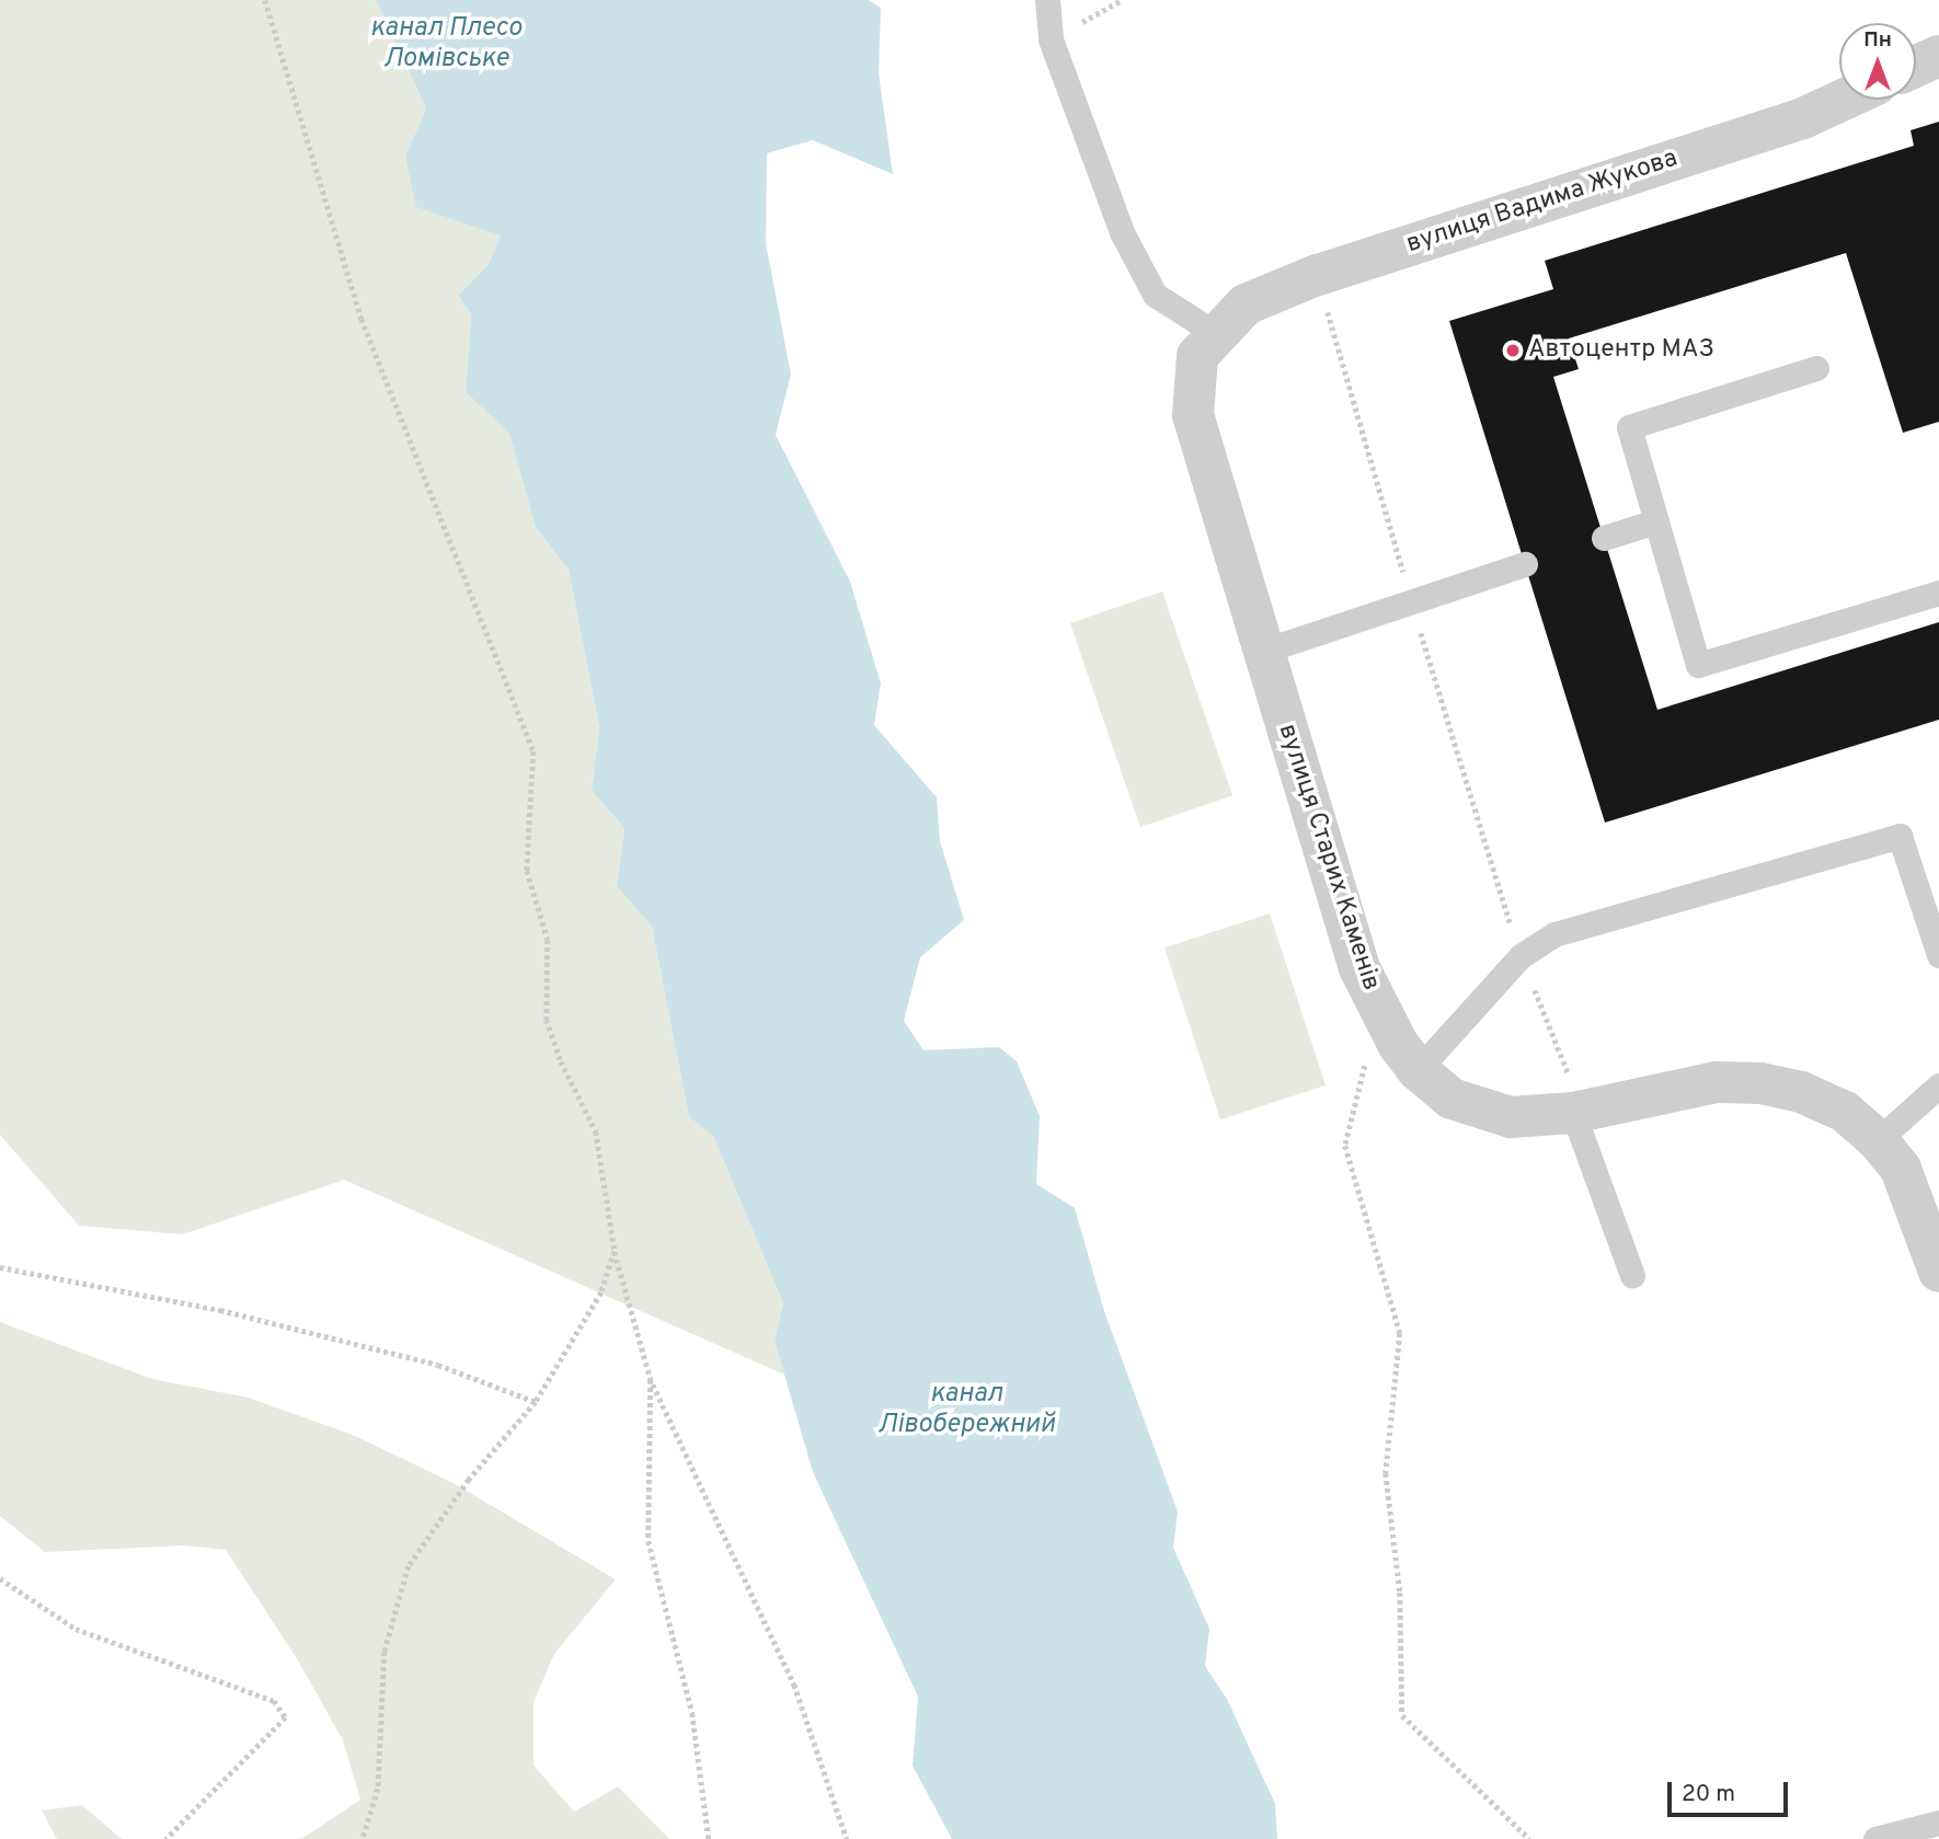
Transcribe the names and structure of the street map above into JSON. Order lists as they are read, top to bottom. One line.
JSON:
{"streets":{"street":["вулиця Вадима Жукова","вулиця Старих Каменів"]},"crossings":[["вулиця Вадима Жукова","вулиця Старих Каменів"]],"water":["канал Плесо Ломівське","канал Лівобережний"],"places":["Автоцентр МАЗ"],"scale_bar":"20 m","north":"top"}
